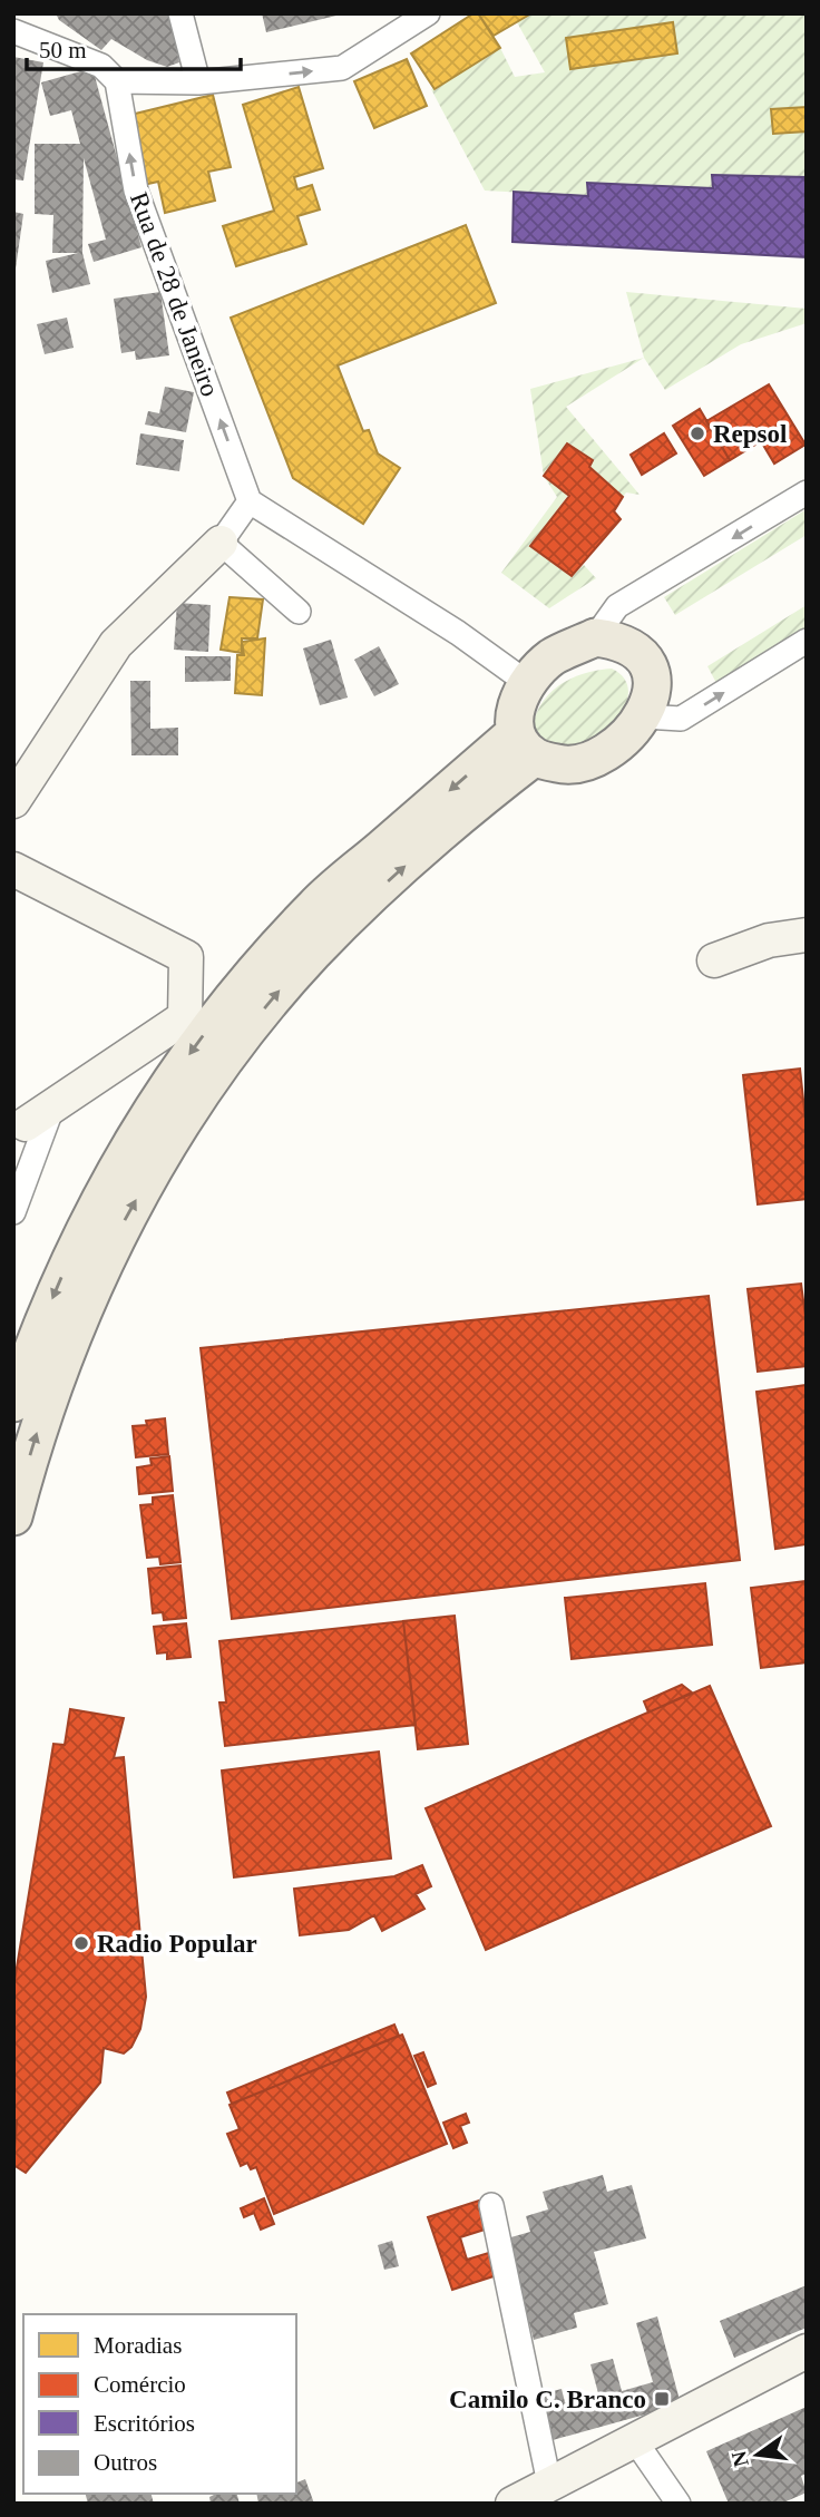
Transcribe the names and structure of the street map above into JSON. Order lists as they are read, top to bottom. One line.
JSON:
{"streets":{"street":["Rua de 28 de Janeiro"]},"one_way":["Rua de 28 de Janeiro"],"places":{"other":["Repsol","Radio Popular"],"transit":["Camilo C. Branco"]},"legend":["Moradias","Comércio","Escritórios","Outros"],"scale_bar":"50 m","north":"left"}
